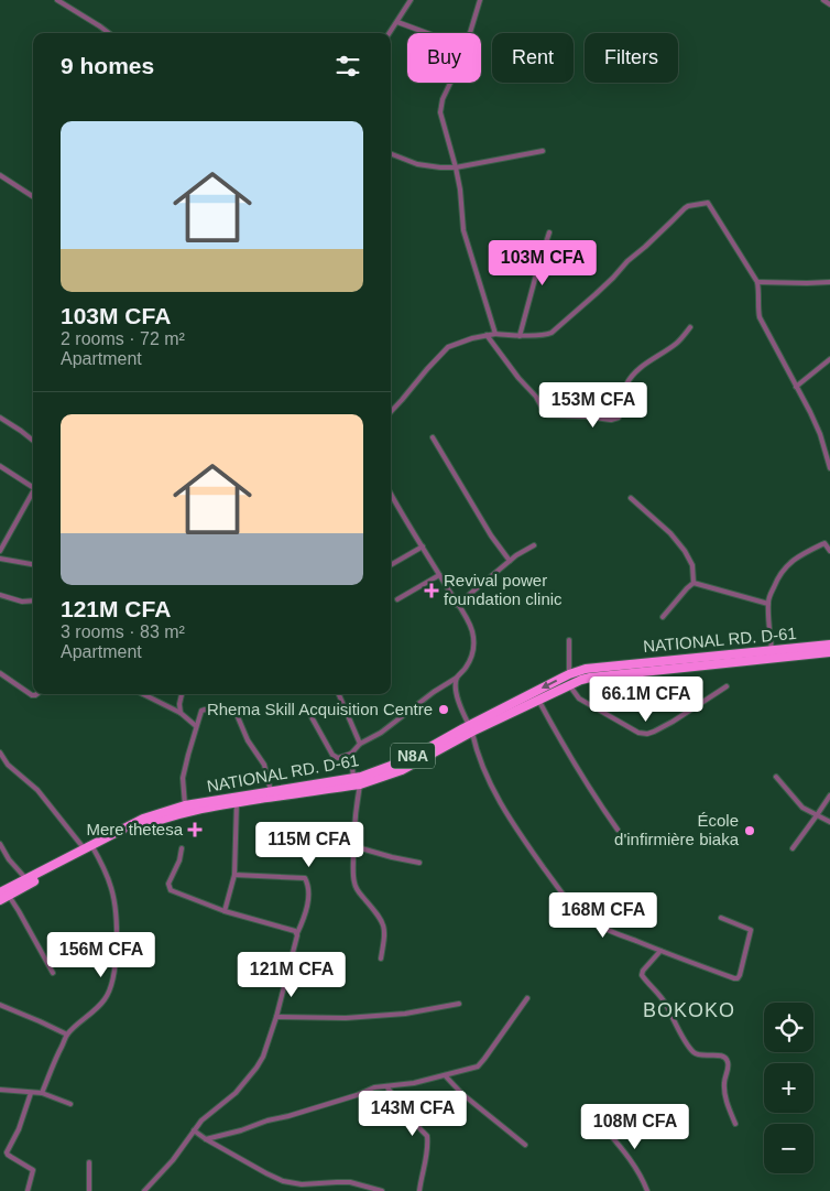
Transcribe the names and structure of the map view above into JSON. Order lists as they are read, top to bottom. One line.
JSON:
{"streets":{"highway":["NATIONAL RD. D-61","N8A"]},"districts":["BOKOKO"],"places":{"health":["Revival power foundation clinic","Mere thetesa"],"other":["Rhema Skill Acquisition Centre","École d'infirmière biaka"]},"page":{"chip":["Buy","Rent","Filters"],"heading":"9 homes","list":[{"name":"103M CFA","note":"2 rooms · 72 m² · Apartment"},{"name":"121M CFA","note":"3 rooms · 83 m² · Apartment"}],"price":["103M CFA","153M CFA","66.1M CFA","115M CFA","168M CFA","156M CFA","121M CFA","143M CFA","108M CFA"],"map_buttons":["+","−"]}}
